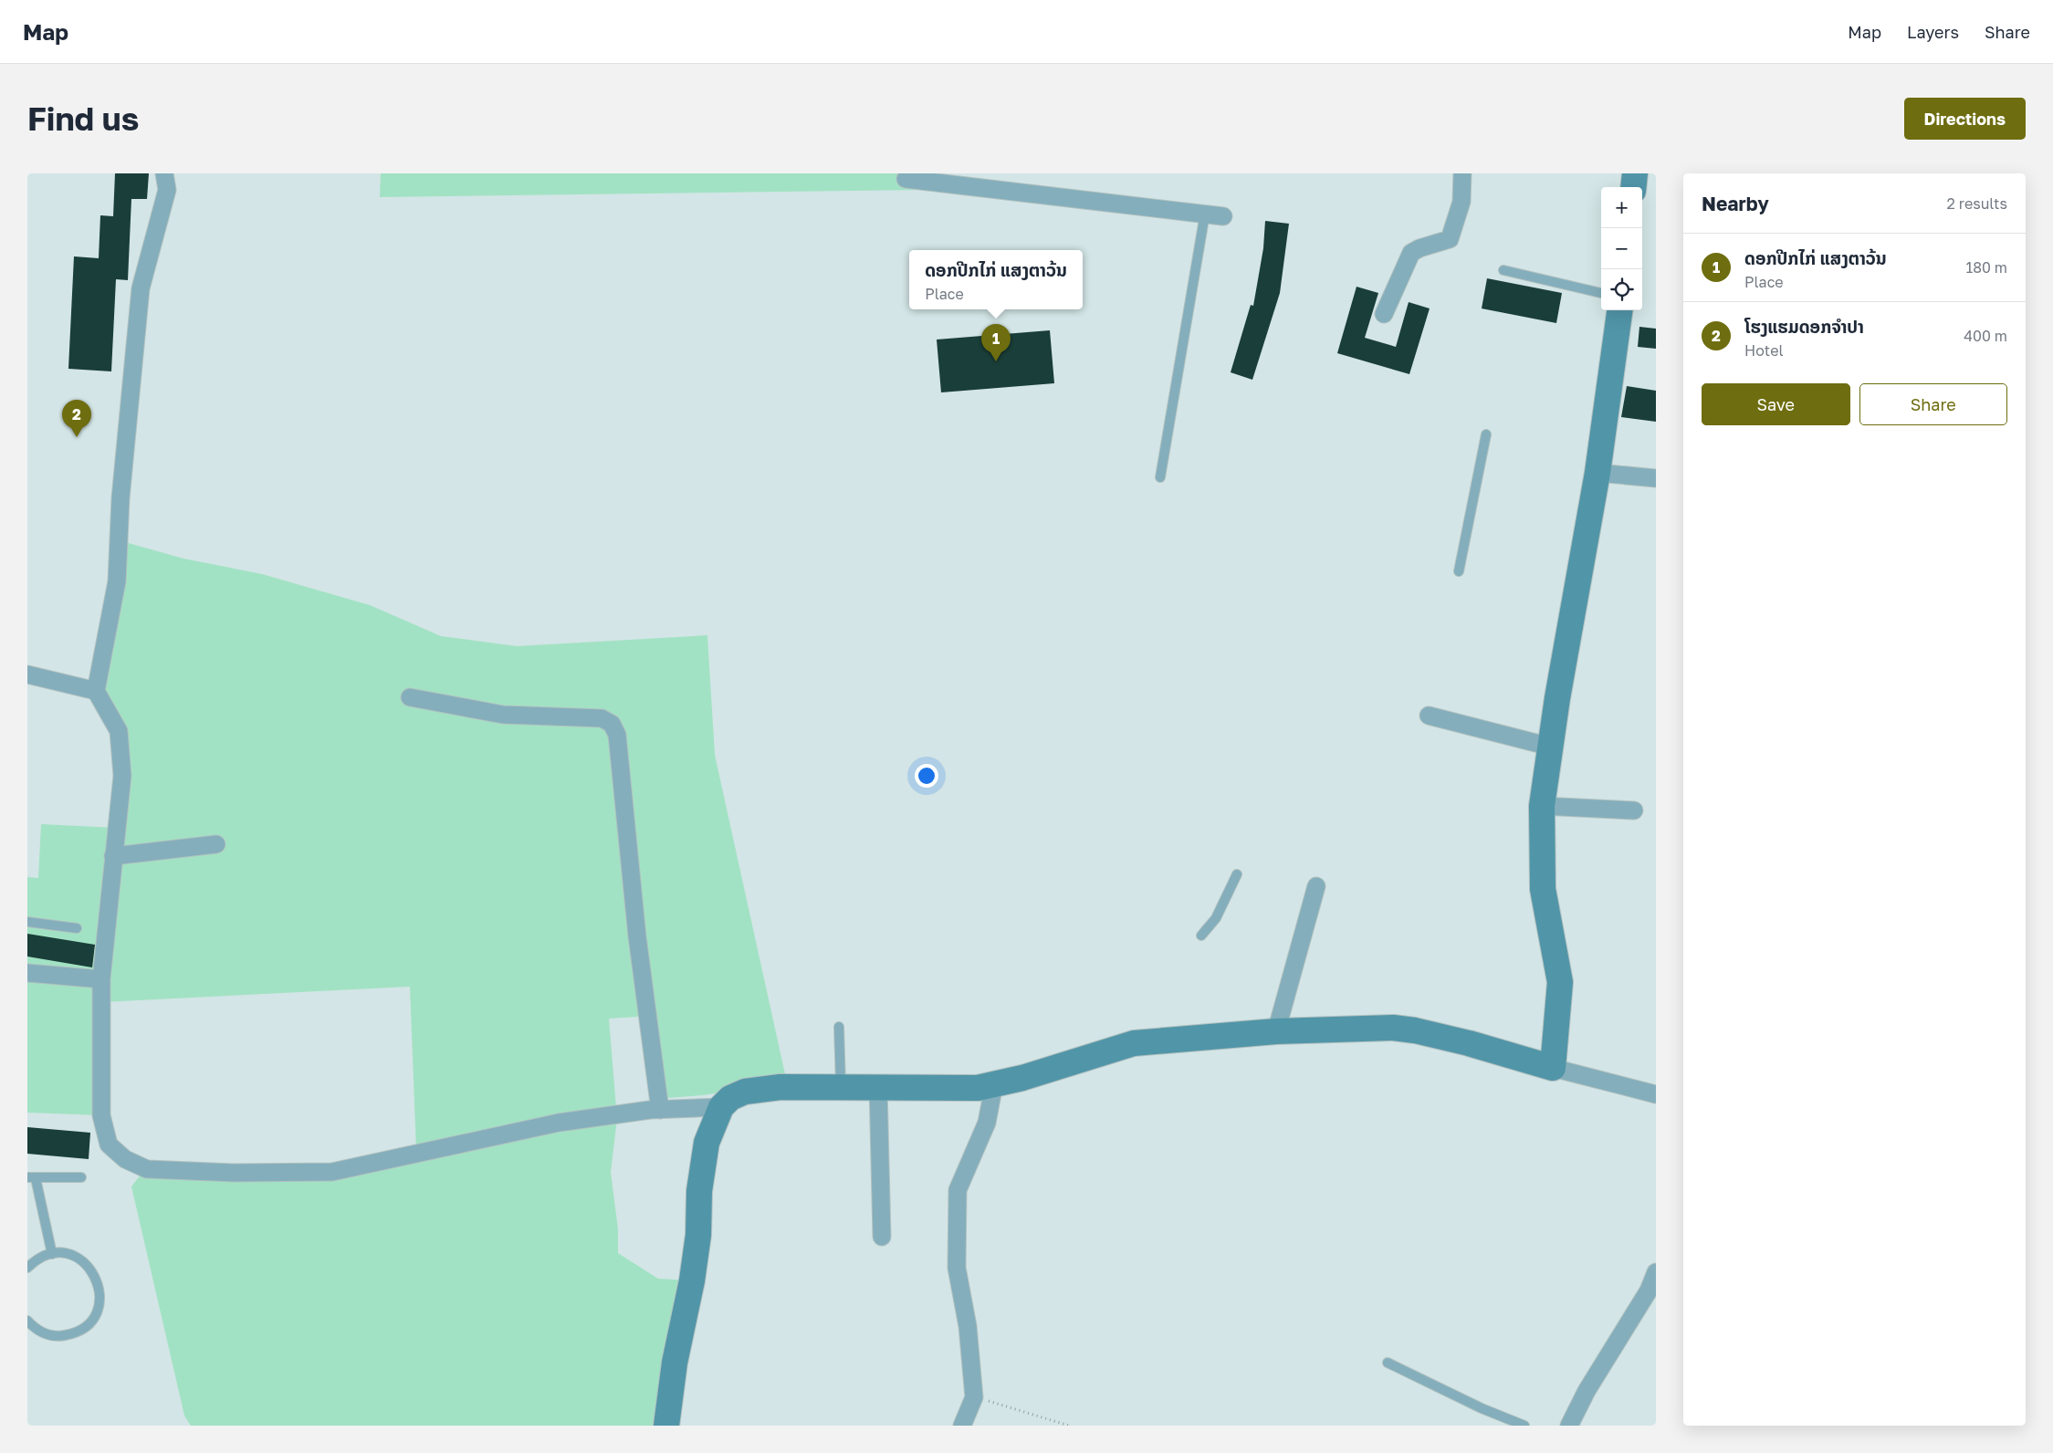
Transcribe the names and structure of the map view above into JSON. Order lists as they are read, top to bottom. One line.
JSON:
{"page":{"header":"Map","nav":["Map","Layers","Share"],"buttons":["Directions",["Save","Share"]],"title":"Find us","heading":["Nearby","2 results"],"map_buttons":["+","−"],"list":[{"mark":"1","name":"ດອກປີກໄກ່ ແສງຕາວ້ນ","note":"Place","value":"180 m"},{"mark":"2","name":"ໂຮງແຮມດອກຈຳປາ","note":"Hotel","value":"400 m"}],"popup":["ດອກປີກໄກ່ ແສງຕາວ້ນ","Place"],"pins":["1","2"]}}
